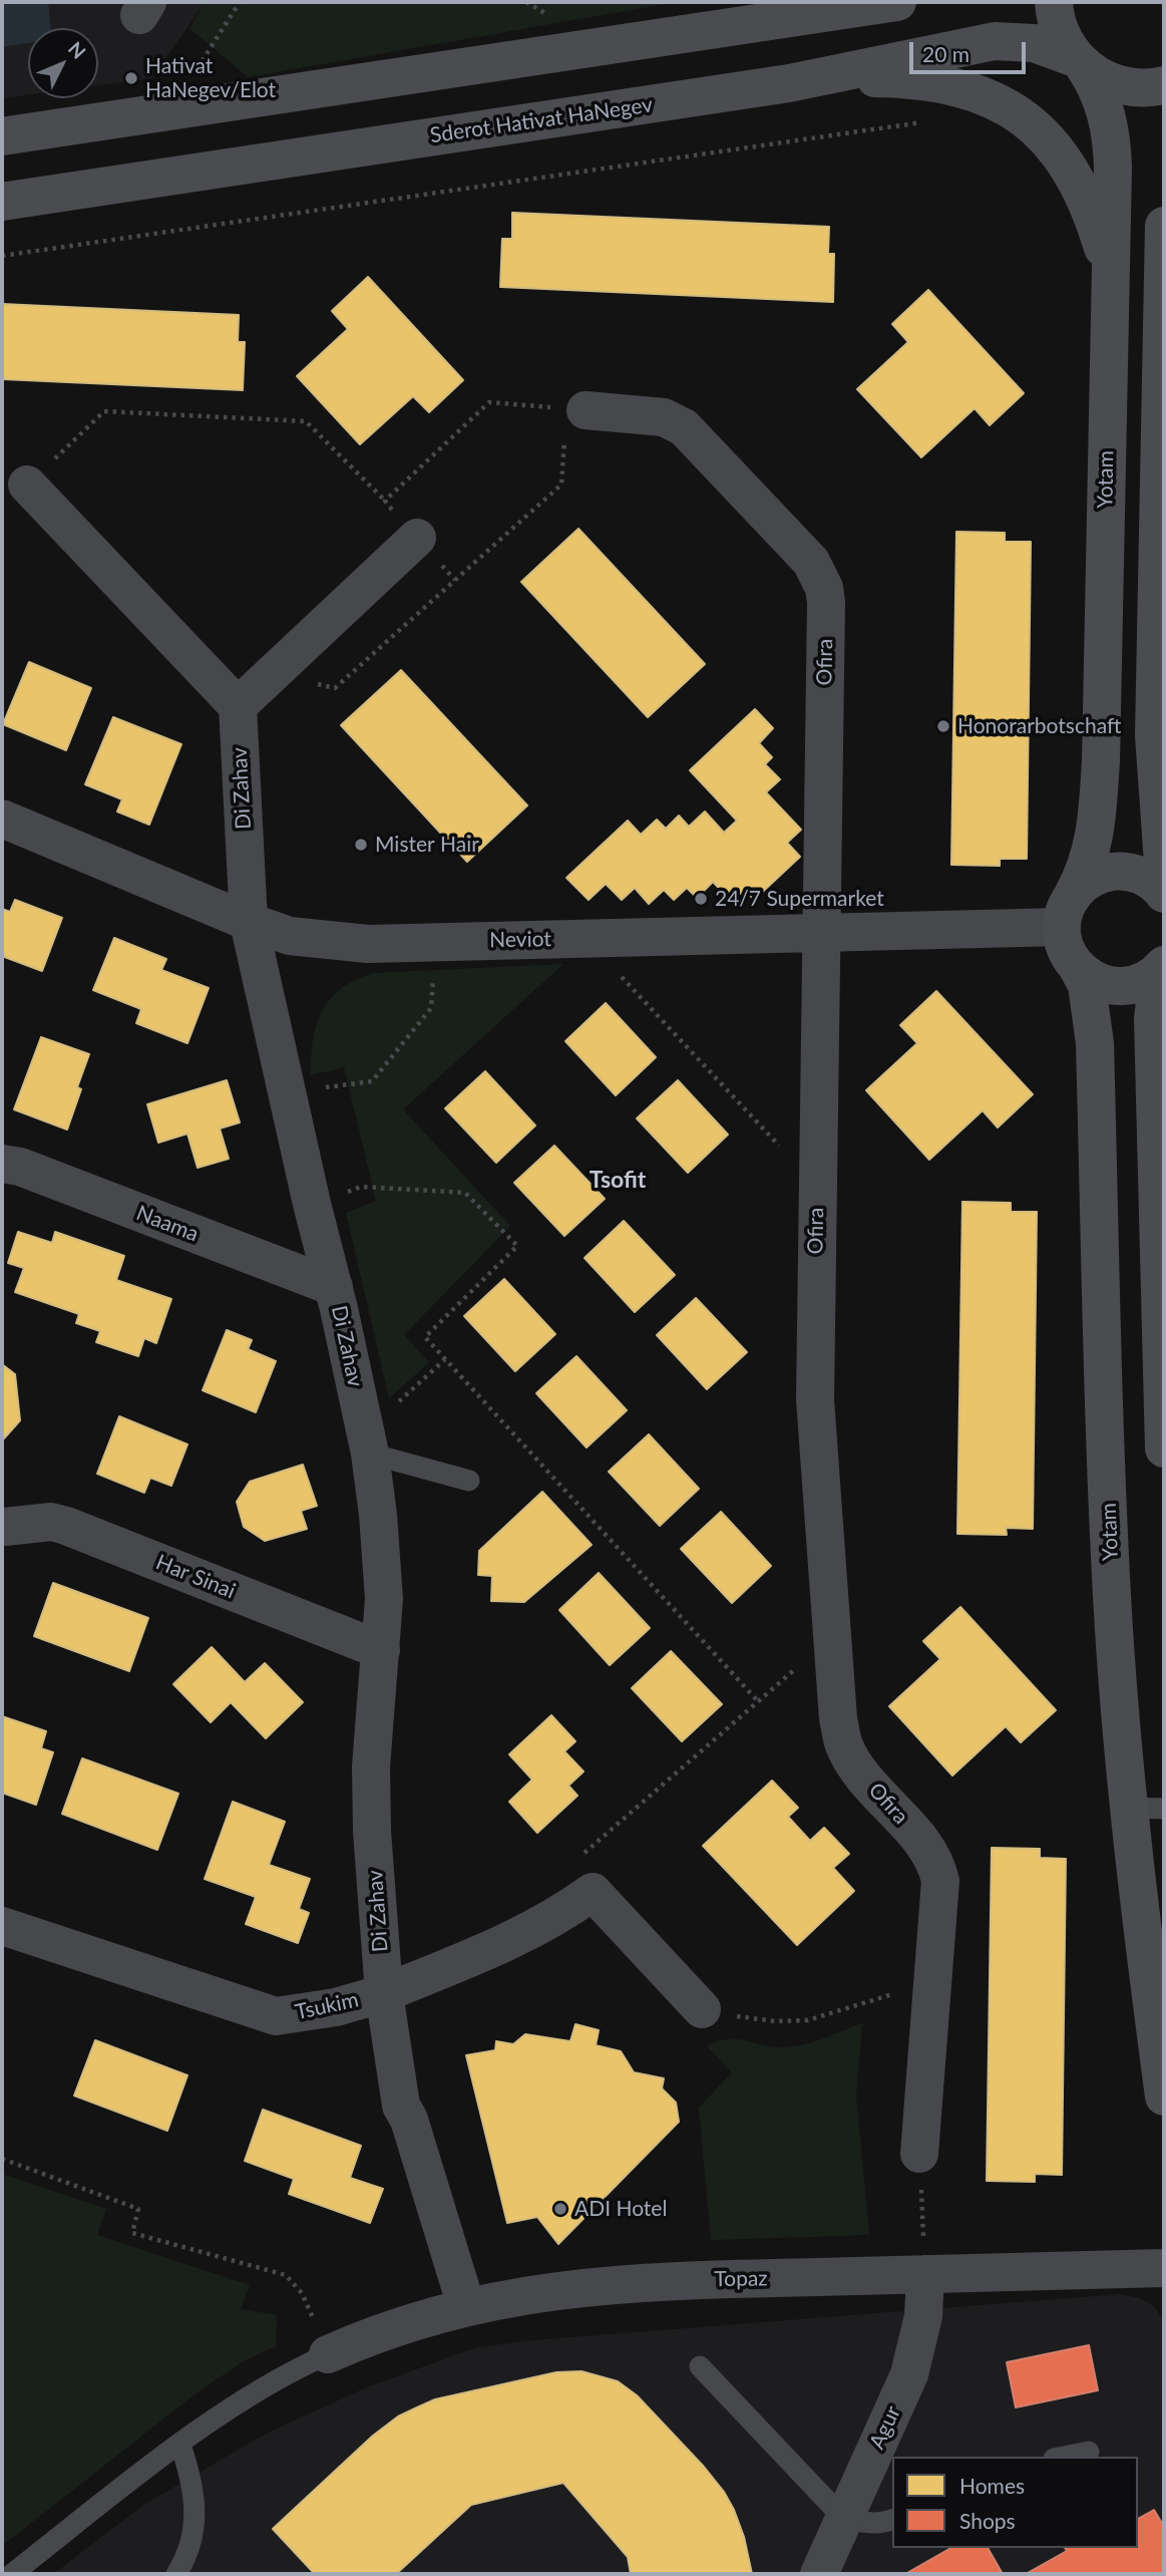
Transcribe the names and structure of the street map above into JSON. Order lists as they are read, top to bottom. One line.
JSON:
{"streets":{"main road":["Sderot Hativat HaNegev","Yotam"],"street":["Ofira","Di Zahav","Neviot","Naama","Har Sinai","Tsukim","Topaz","Agur"]},"crossings":[["Sderot Hativat HaNegev","Yotam"],["Yotam","Neviot"],["Ofira","Neviot"],["Di Zahav","Neviot"],["Di Zahav","Naama"],["Di Zahav","Har Sinai"],["Di Zahav","Tsukim"],["Tsukim","Topaz"],["Topaz","Agur"]],"districts":["Tsofit"],"places":["Hativat HaNegev/Elot","Honorarbotschaft","Mister Hair","24/7 Supermarket","ADI Hotel"],"legend":["Homes","Shops"],"scale_bar":"20 m","north":"top right"}
